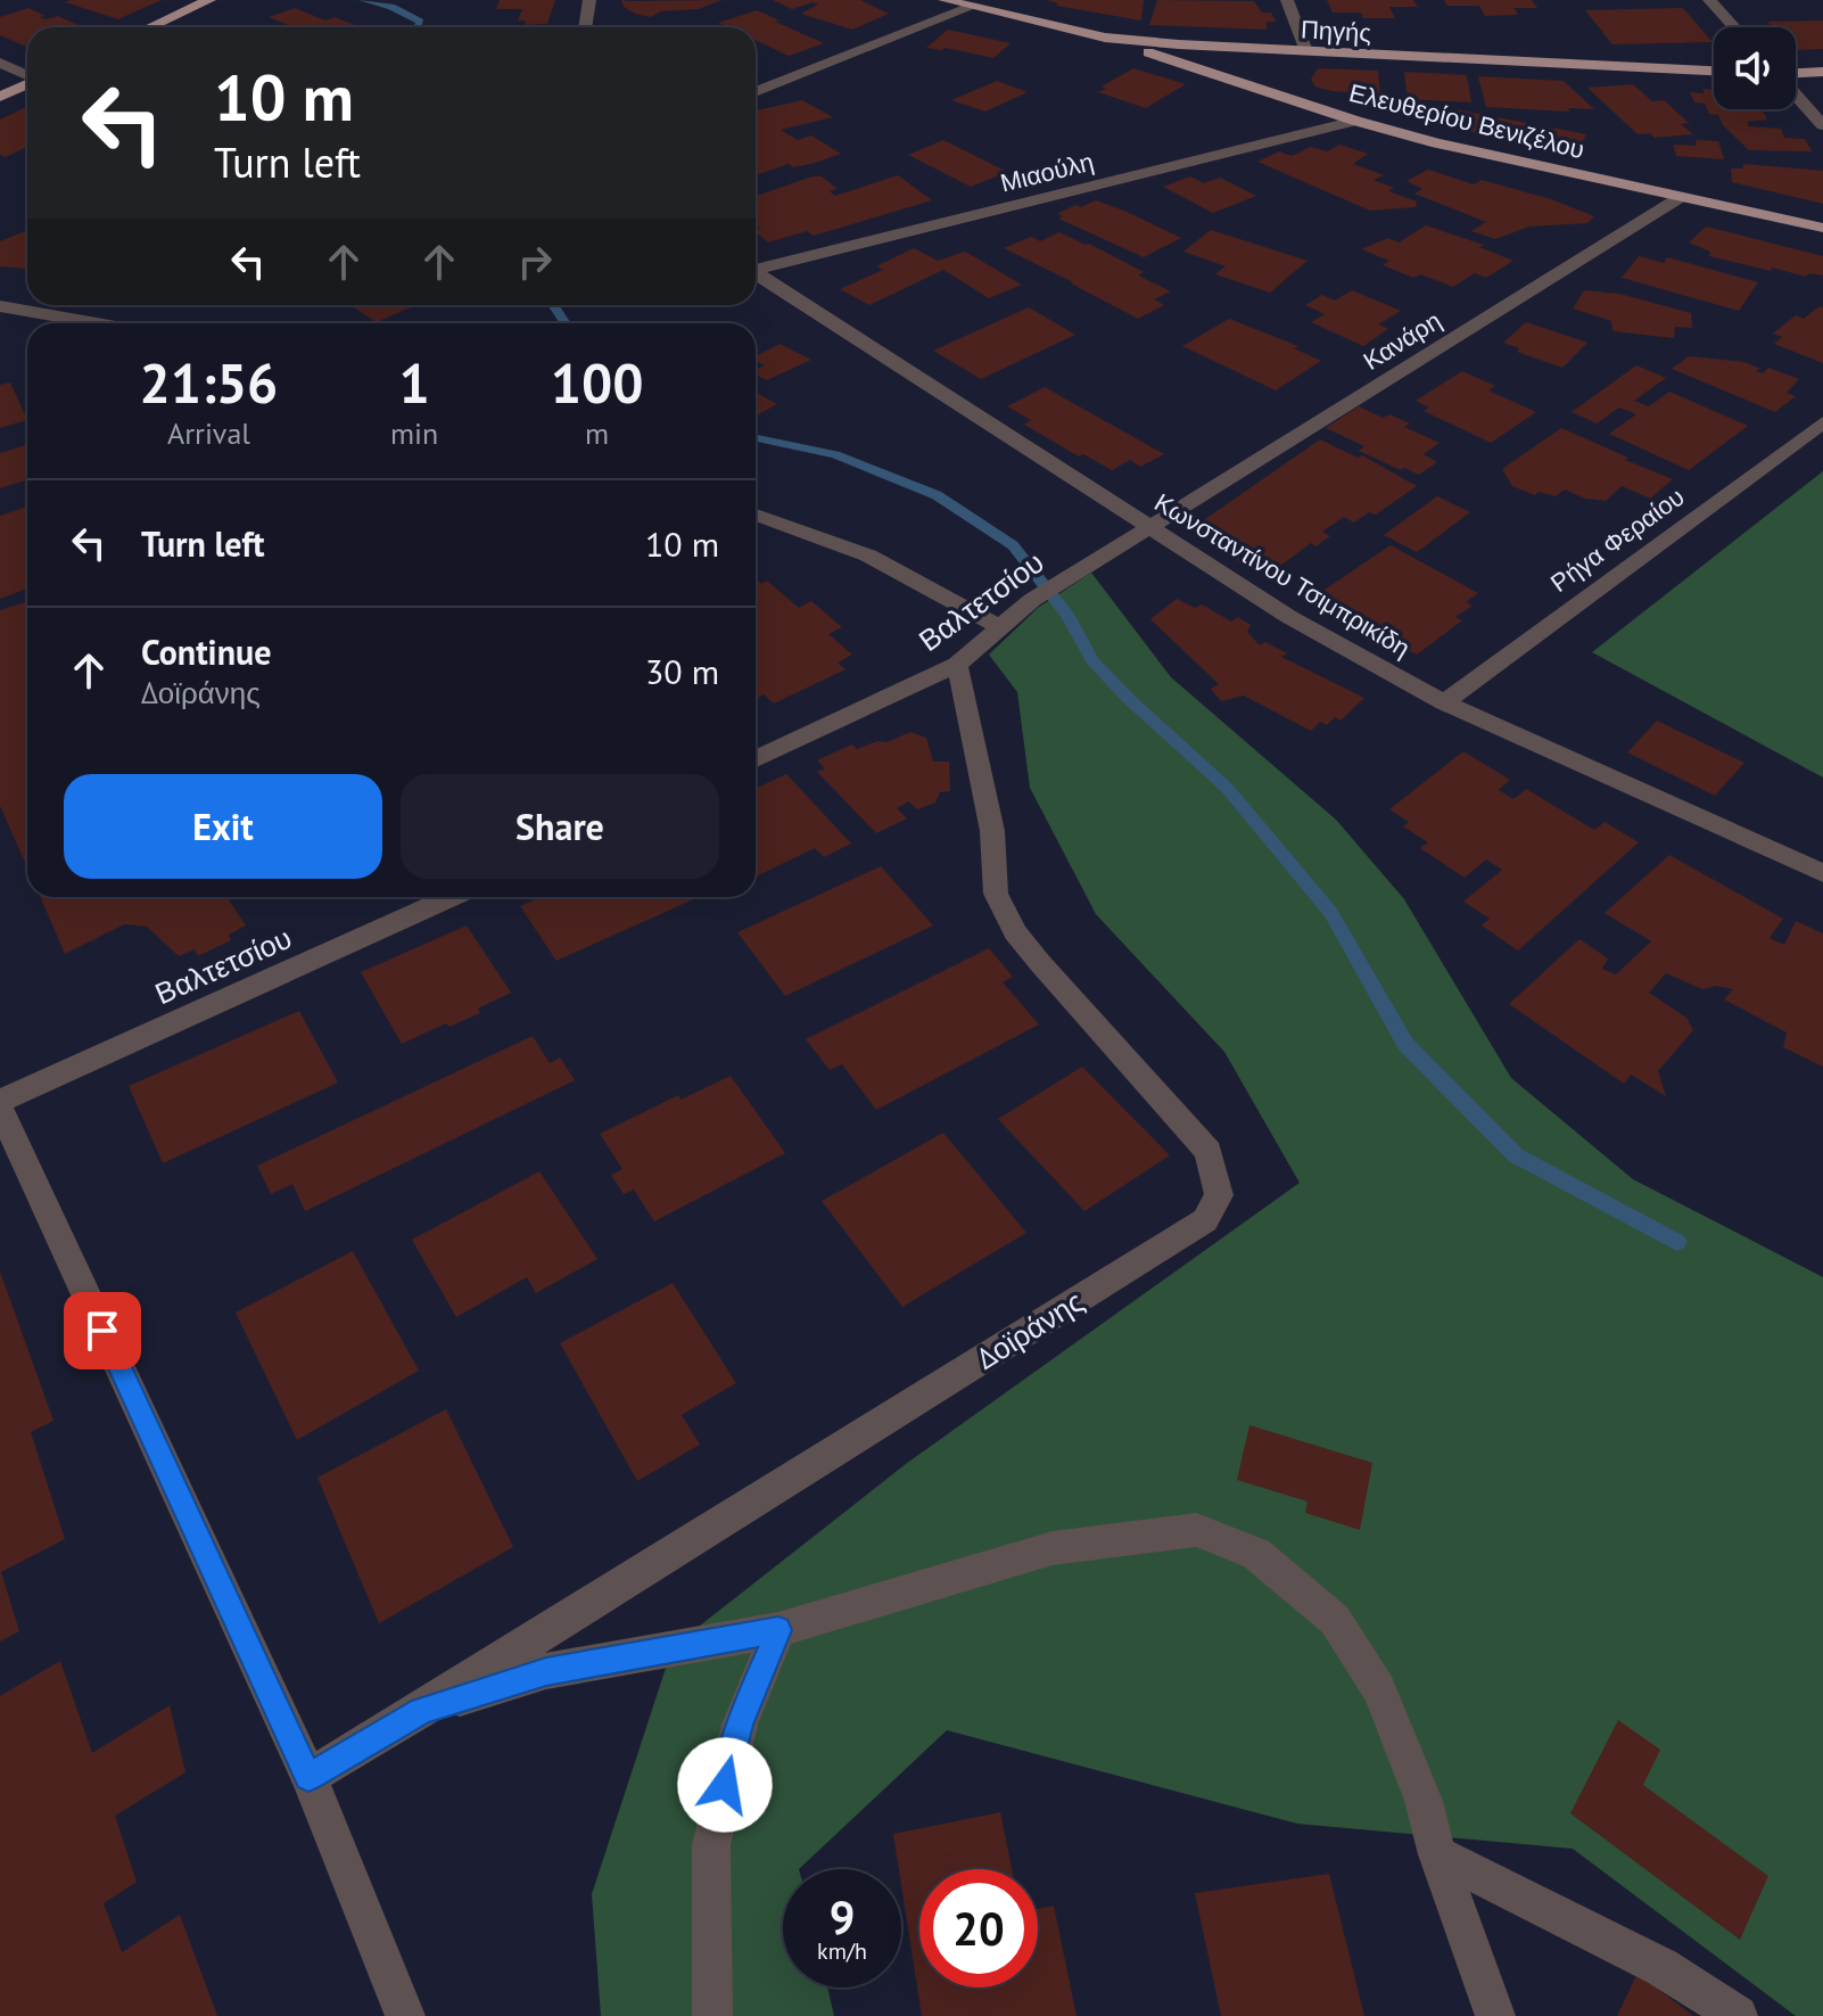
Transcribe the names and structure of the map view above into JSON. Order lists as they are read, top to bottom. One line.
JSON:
{"streets":{"main road":["Πηγής","Ελευθερίου Βενιζέλου"],"street":["Μιαούλη","Κανάρη","Ρήγα Φεραίου","Κωνσταντίνου Τσιμπρικίδη","Βαλτετσίου","Δοϊράνης"]},"crossings":[["Πηγής","Ελευθερίου Βενιζέλου"],["Ελευθερίου Βενιζέλου","Μιαούλη"],["Ελευθερίου Βενιζέλου","Κανάρη"],["Κανάρη","Κωνσταντίνου Τσιμπρικίδη"],["Κανάρη","Βαλτετσίου"],["Ρήγα Φεραίου","Κωνσταντίνου Τσιμπρικίδη"],["Κωνσταντίνου Τσιμπρικίδη","Βαλτετσίου"],["Βαλτετσίου","Δοϊράνης"]],"page":{"turn":["10 m","Turn left"],"eta":["21:56","Arrival","1","min","100","m"],"list":[{"name":"Turn left","value":"10 m"},{"name":"Continue","note":"Δοϊράνης","value":"30 m"}],"buttons":["Exit","Share"],"speed":"9 km/h","limit":"20"}}
